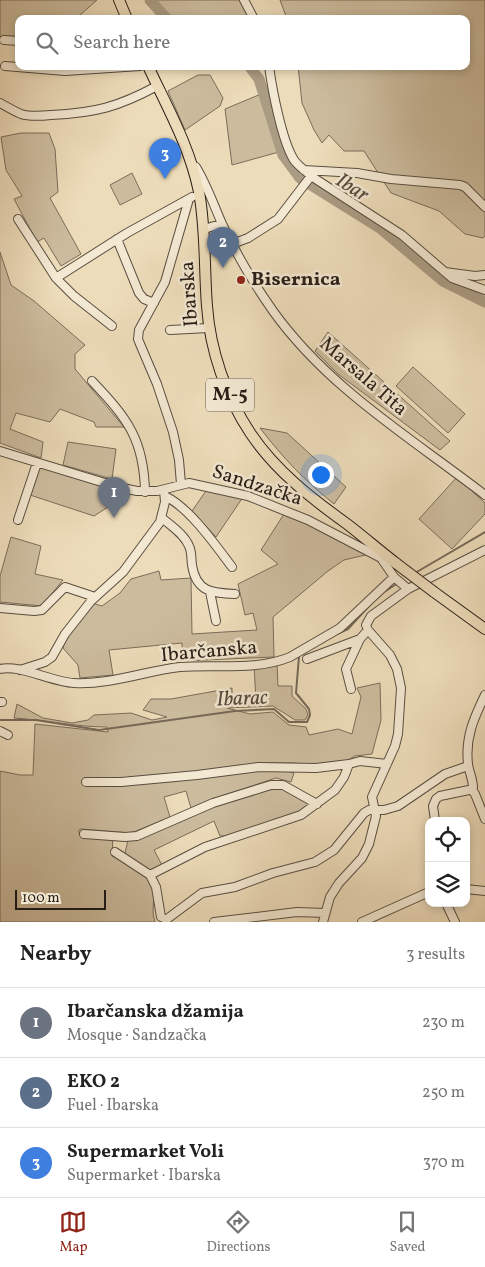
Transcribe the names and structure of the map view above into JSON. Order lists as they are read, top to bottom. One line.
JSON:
{"streets":{"main road":["Ibarska","M-5"],"street":["Marsala Tita","Sandzačka","Ibarčanska"]},"crossings":[["Ibarska","Marsala Tita"],["Ibarska","M-5"],["Ibarska","Sandzačka"],["M-5","Sandzačka"]],"water":["Ibar","Ibarac"],"places":["Bisernica"],"scale_bar":"100 m","page":{"search":"Search here","pins":["3","2","1"],"scale":"100 m","heading":["Nearby","3 results"],"list":[{"mark":"1","name":"Ibarčanska džamija","note":"Mosque · Sandzačka","value":"230 m"},{"mark":"2","name":"EKO 2","note":"Fuel · Ibarska","value":"250 m"},{"mark":"3","name":"Supermarket Voli","note":"Supermarket · Ibarska","value":"370 m"}],"nav":["Map","Directions","Saved"]}}
